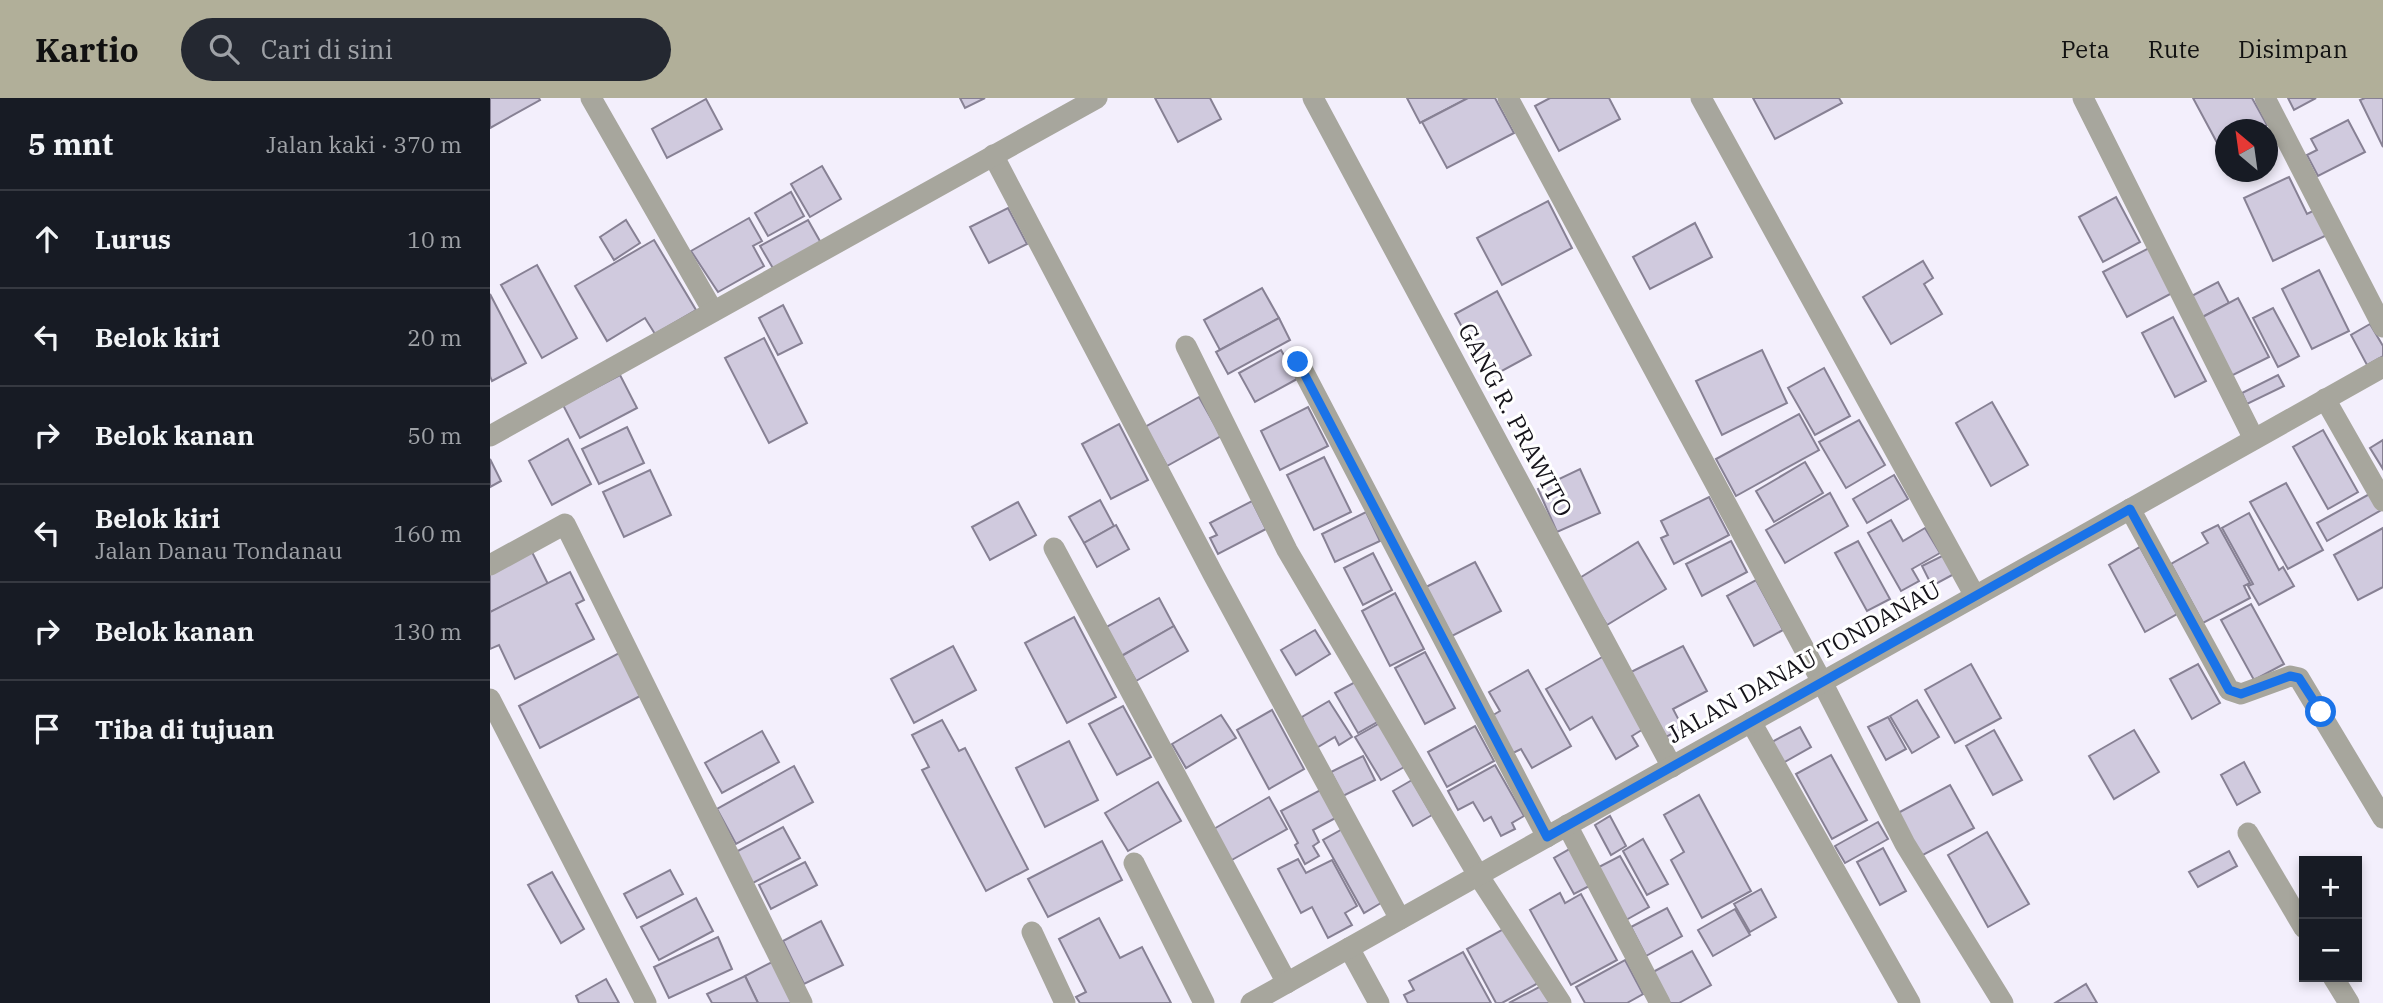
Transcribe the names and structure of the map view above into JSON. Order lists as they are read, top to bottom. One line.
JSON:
{"streets":{"street":["GANG R. PRAWITO","JALAN DANAU TONDANAU"]},"crossings":[["GANG R. PRAWITO","JALAN DANAU TONDANAU"]],"north":"top left","page":{"header":"Kartio","search":"Cari di sini","nav":["Peta","Rute","Disimpan"],"heading":["5 mnt","Jalan kaki · 370 m"],"list":[["Lurus","10 m"],["Belok kiri","20 m"],["Belok kanan","50 m"],["Belok kiri","Jalan Danau Tondanau","160 m"],["Belok kanan","130 m"],"Tiba di tujuan"],"map_buttons":["+","−"]}}
